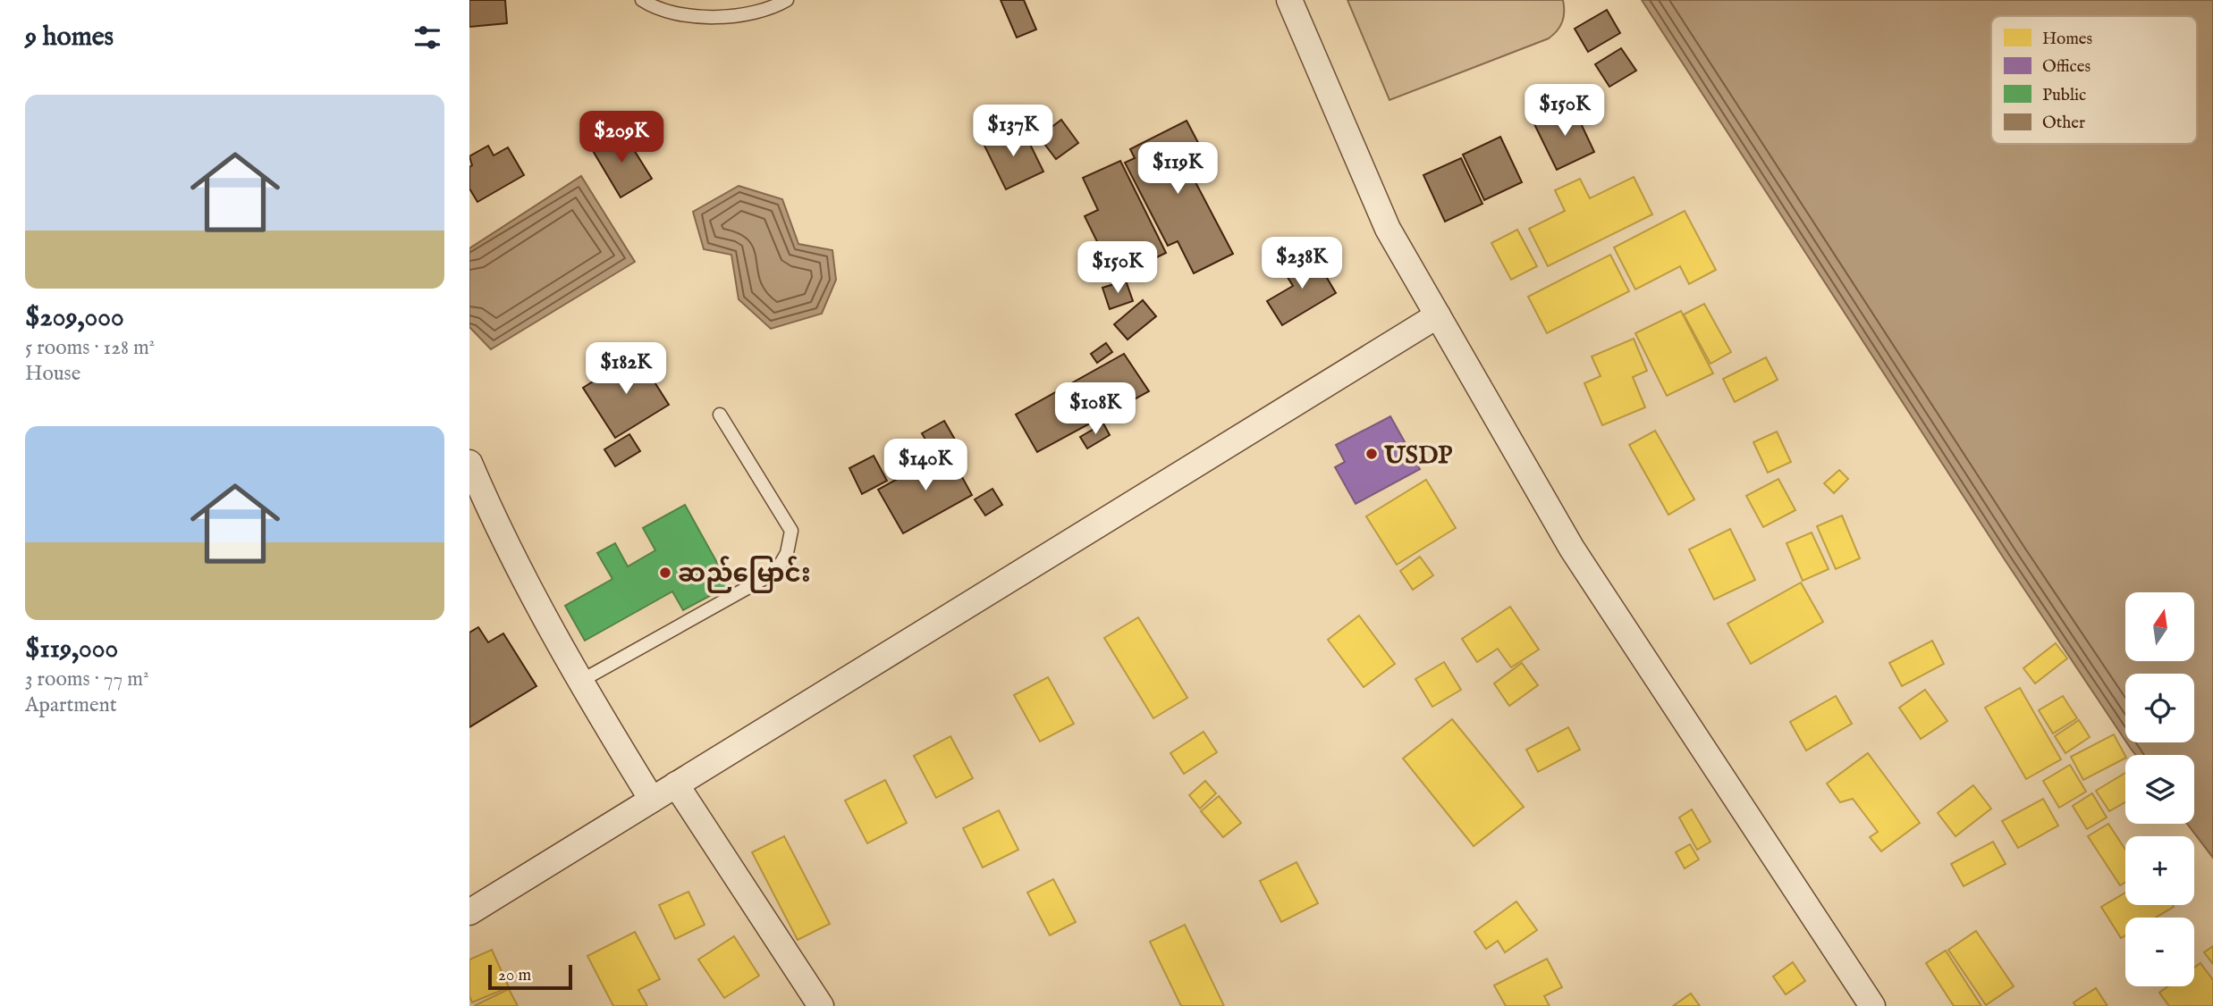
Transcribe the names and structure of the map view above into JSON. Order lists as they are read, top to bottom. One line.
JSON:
{"places":["USDP","ဆည်မြောင်း"],"legend":["Homes","Offices","Public","Other"],"scale_bar":"20 m","north":"top","page":{"heading":"9 homes","list":[{"name":"$209,000","note":"5 rooms · 128 m² · House"},{"name":"$119,000","note":"3 rooms · 77 m² · Apartment"}],"price":["$150K","$137K","$209K","$119K","$238K","$150K","$182K","$108K","$140K"],"map_buttons":["+","−"],"scale":"20 m"}}
